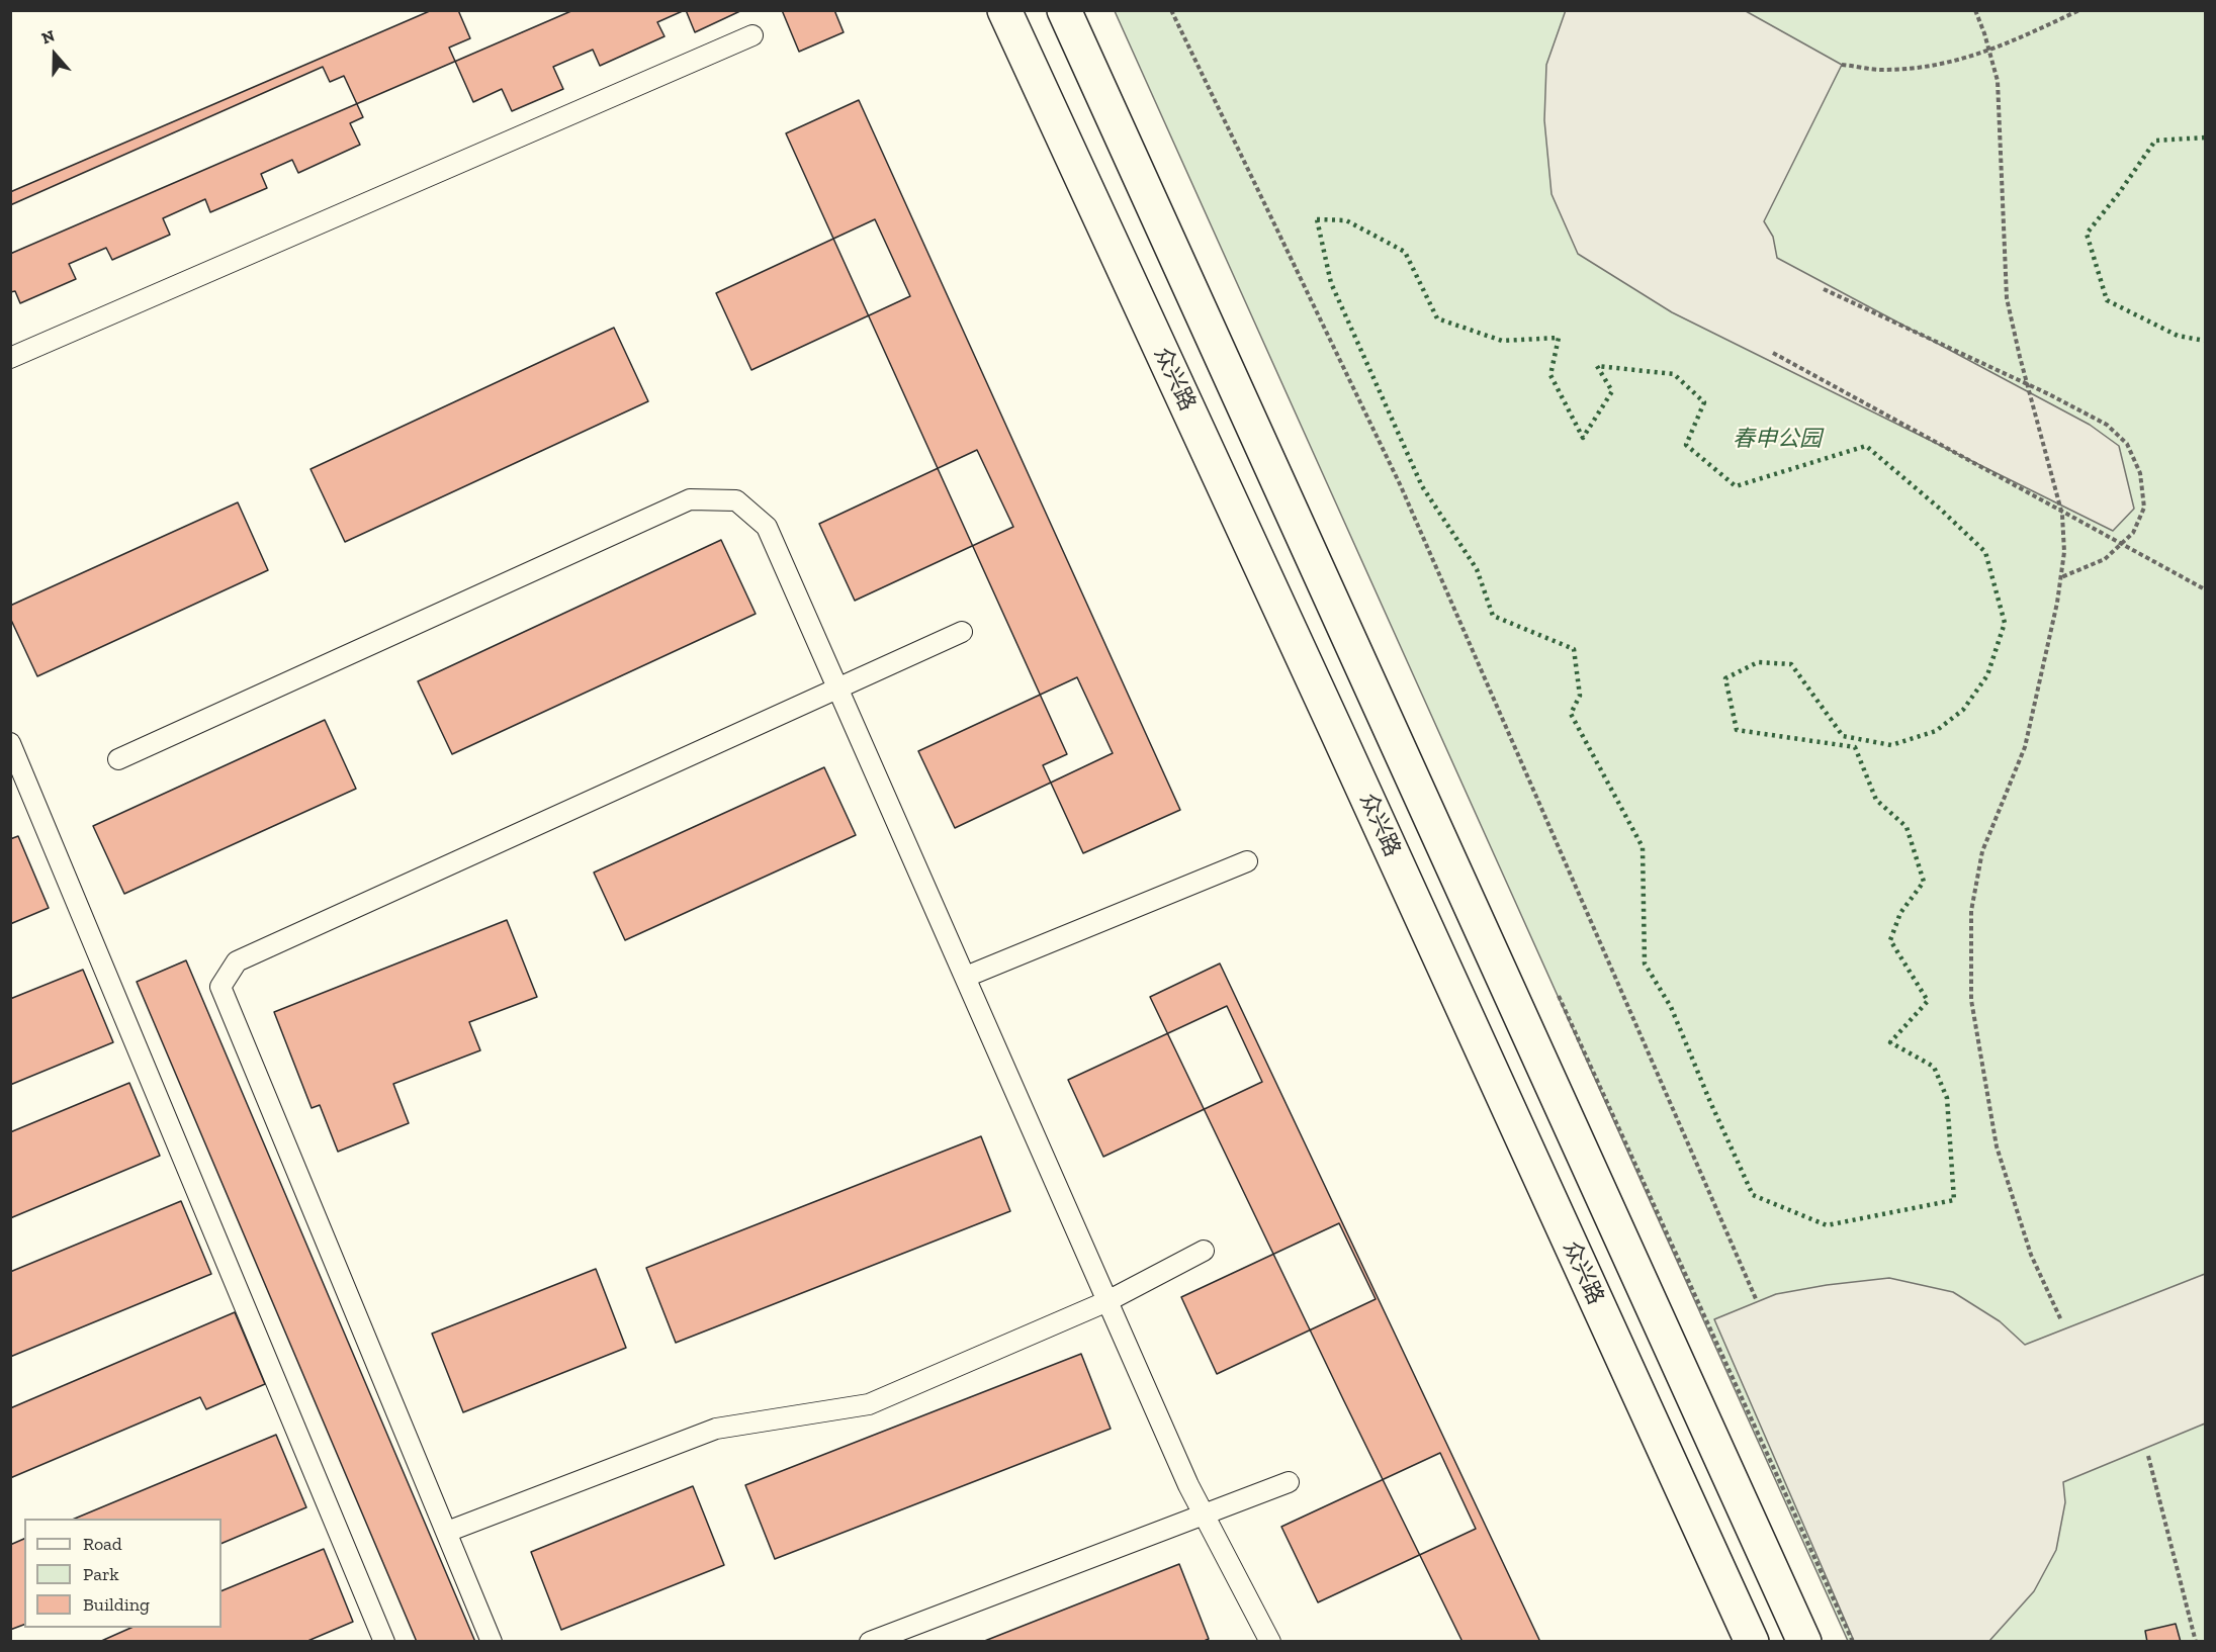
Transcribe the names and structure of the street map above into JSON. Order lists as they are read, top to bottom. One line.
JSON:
{"streets":{"street":["众兴路"]},"parks":["春申公园"],"legend":["Road","Park","Building"],"north":"top"}
